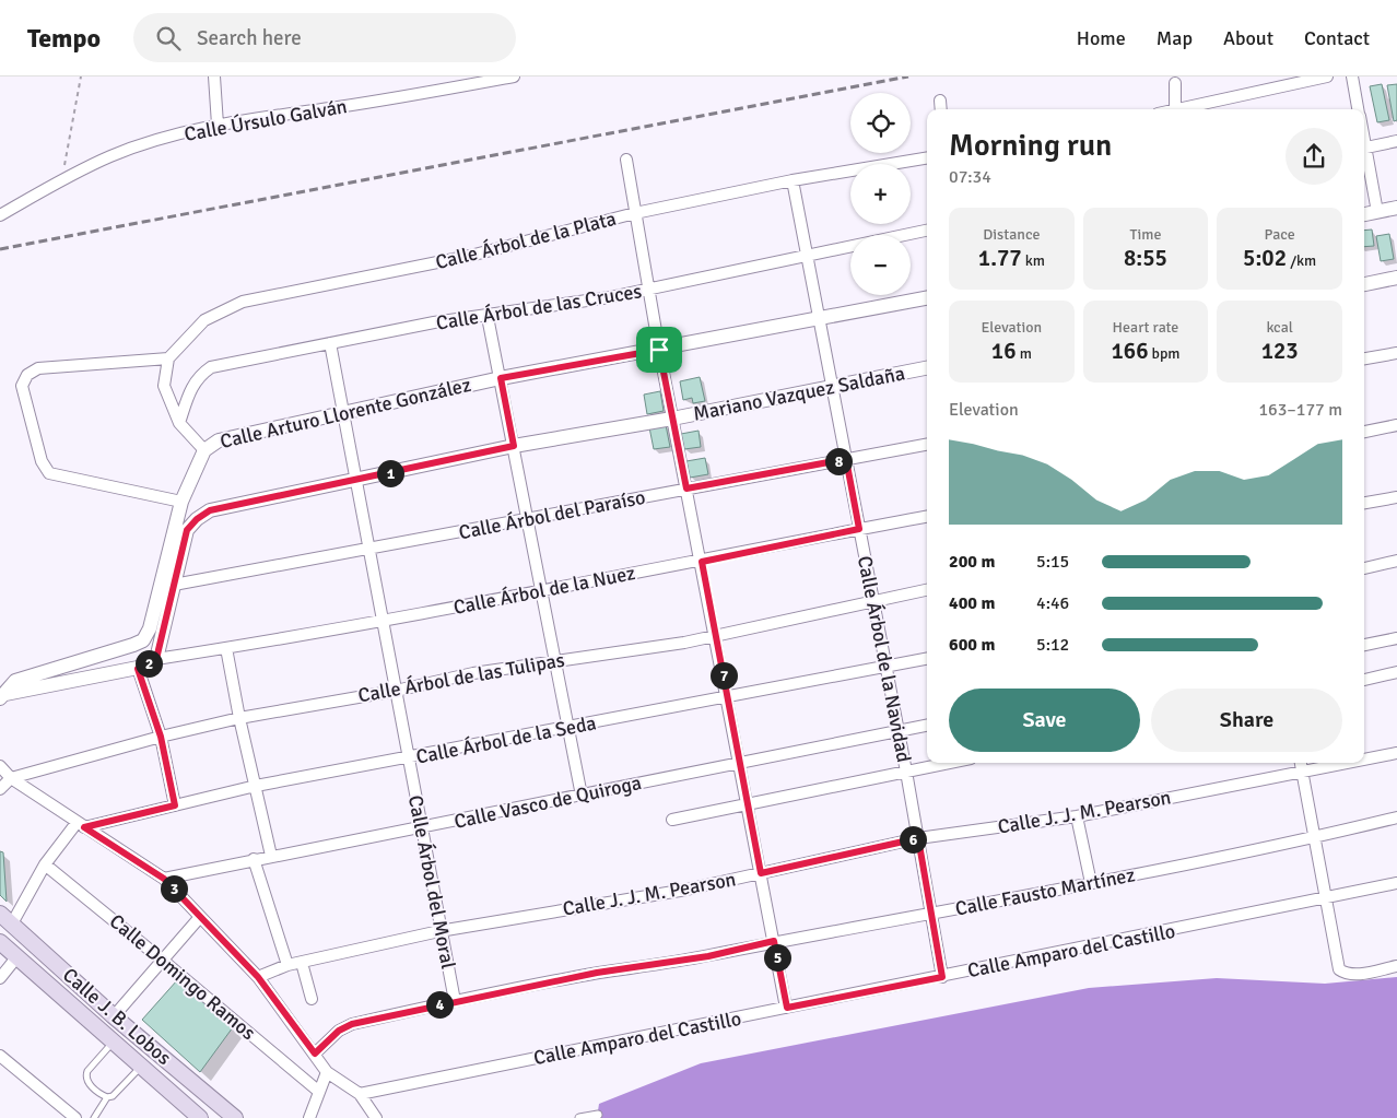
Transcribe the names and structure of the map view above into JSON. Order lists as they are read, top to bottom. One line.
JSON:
{"streets":{"main road":["Calle J. B. Lobos"],"street":["Calle Úrsulo Galván","Calle Árbol de la Plata","Calle Árbol de las Cruces","Mariano Vazquez Saldaña","Calle Arturo Llorente González","Calle Árbol del Paraíso","Calle Árbol de la Nuez","Calle Árbol de la Navidad","Calle Árbol de las Tulipas","Calle Árbol de la Seda","Calle Vasco de Quiroga","Calle J. J. M. Pearson","Calle Árbol del Moral","Calle Fausto Martínez","Calle Amparo del Castillo","Calle Domingo Ramos"]},"crossings":[["Calle Árbol de la Plata","Calle Árbol de la Navidad"],["Calle Árbol de las Cruces","Calle Árbol de la Navidad"],["Calle Árbol de las Cruces","Calle Árbol del Moral"],["Mariano Vazquez Saldaña","Calle Árbol del Paraíso"],["Mariano Vazquez Saldaña","Calle Árbol de la Nuez"],["Mariano Vazquez Saldaña","Calle Árbol de la Navidad"],["Mariano Vazquez Saldaña","Calle Árbol del Moral"],["Calle Arturo Llorente González","Calle Árbol de la Navidad"],["Calle Arturo Llorente González","Calle Árbol del Moral"],["Calle Árbol del Paraíso","Calle Árbol de la Navidad"],["Calle Árbol del Paraíso","Calle Árbol del Moral"],["Calle Árbol de la Nuez","Calle Árbol de la Navidad"],["Calle Árbol de la Nuez","Calle Árbol del Moral"],["Calle Árbol de la Navidad","Calle Árbol de las Tulipas"],["Calle Árbol de la Navidad","Calle Árbol de la Seda"],["Calle Árbol de la Navidad","Calle Vasco de Quiroga"],["Calle Árbol de la Navidad","Calle J. J. M. Pearson"],["Calle Árbol de la Navidad","Calle Fausto Martínez"],["Calle Árbol de la Navidad","Calle Amparo del Castillo"],["Calle Árbol de las Tulipas","Calle Árbol del Moral"],["Calle Árbol de la Seda","Calle Árbol del Moral"],["Calle Vasco de Quiroga","Calle Árbol del Moral"],["Calle J. J. M. Pearson","Calle Árbol del Moral"],["Calle Árbol del Moral","Calle Fausto Martínez"]],"page":{"header":"Tempo","search":"Search here","nav":["Home","Map","About","Contact"],"map_buttons":["+","−"],"heading":["Morning run","07:34"],"stats":[["Distance","1.77 km"],["Time","8:55"],["Pace","5:02 /km"],["Elevation","16 m"],["Heart rate","166 bpm"],["kcal","123"]],"chart":["Elevation","163–177 m"],"pins":["8","1","2","7","6","3","5","4"],"list":[{"name":"200 m","note":"5:15"},{"name":"400 m","note":"4:46"},{"name":"600 m","note":"5:12"}],"buttons":["Save","Share"]}}
